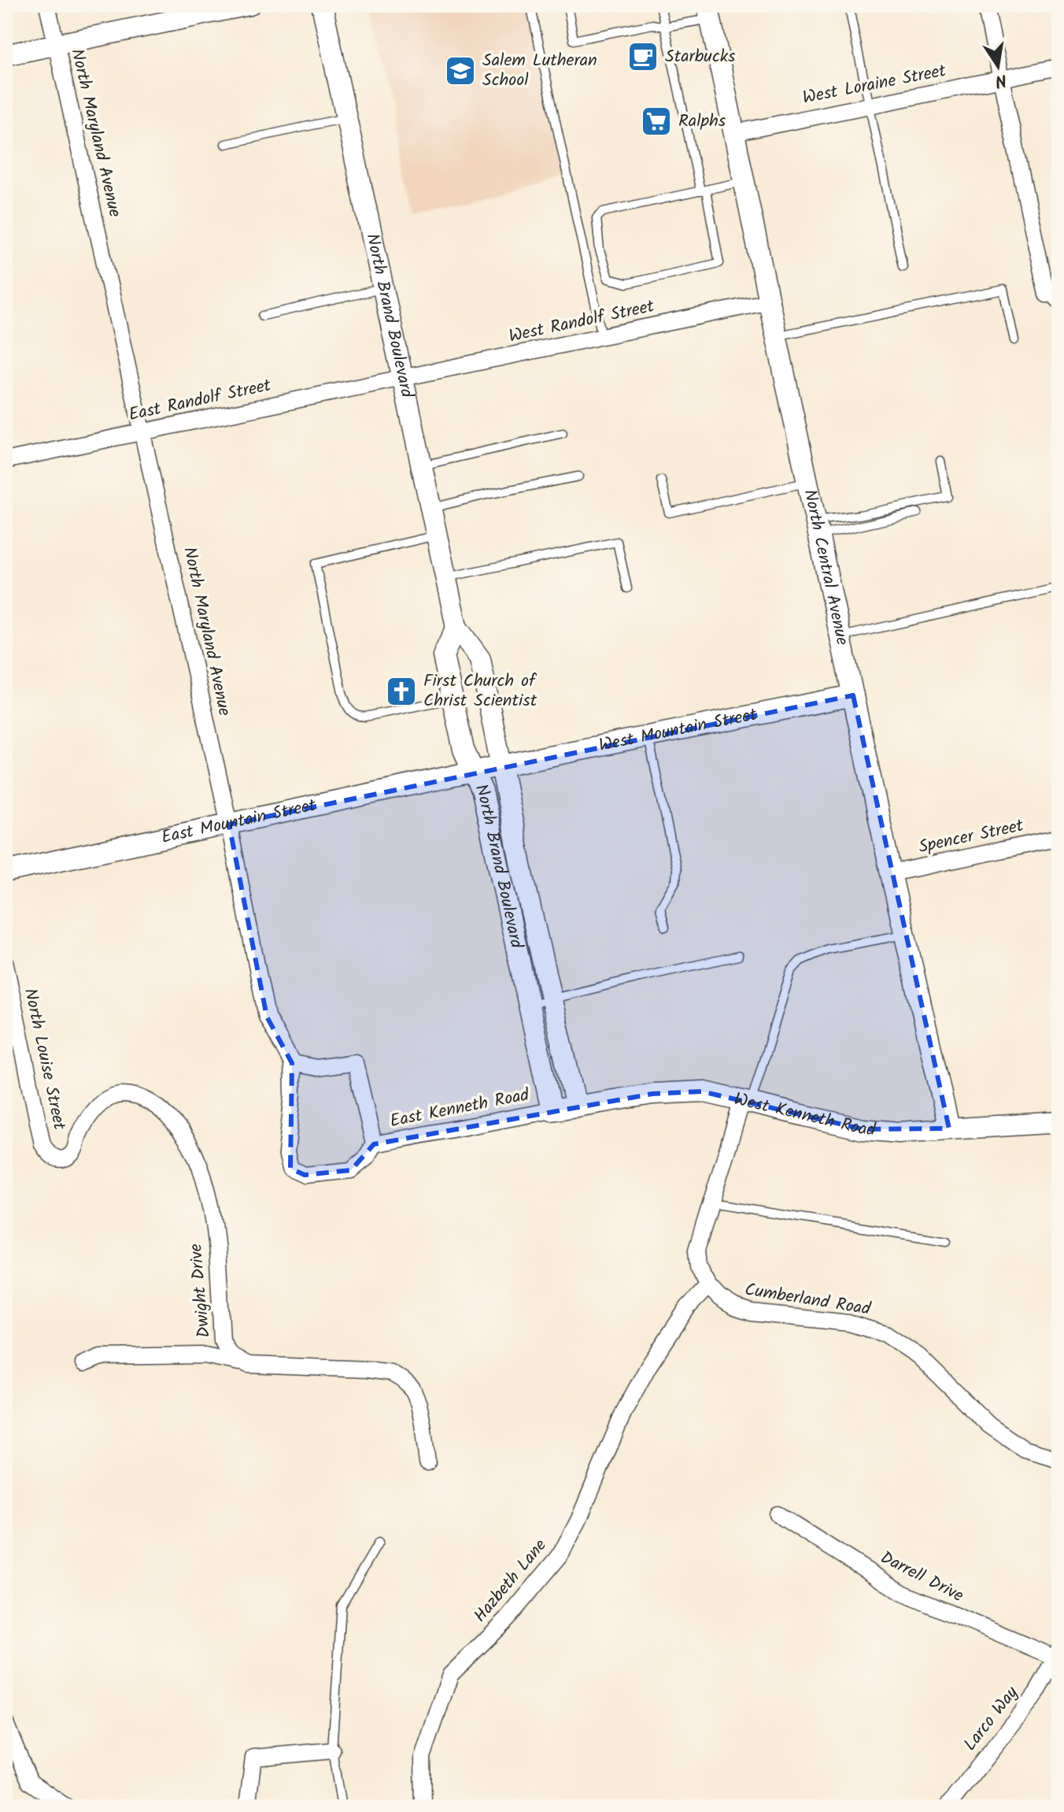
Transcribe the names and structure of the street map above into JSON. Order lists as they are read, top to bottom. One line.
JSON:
{"streets":{"street":["West Loraine Street","North Maryland Avenue","North Brand Boulevard","West Randolf Street","East Randolf Street","North Central Avenue","West Mountain Street","East Mountain Street","Spencer Street","North Louise Street","East Kenneth Road","West Kenneth Road","Dwight Drive","Cumberland Road","Darrell Drive","Hazbeth Lane","Larco Way"]},"crossings":[["West Loraine Street","North Central Avenue"],["North Maryland Avenue","East Randolf Street"],["North Maryland Avenue","East Mountain Street"],["North Maryland Avenue","East Kenneth Road"],["North Brand Boulevard","West Randolf Street"],["North Brand Boulevard","East Randolf Street"],["North Brand Boulevard","West Mountain Street"],["North Brand Boulevard","East Mountain Street"],["North Brand Boulevard","East Kenneth Road"],["North Brand Boulevard","West Kenneth Road"],["West Randolf Street","East Randolf Street"],["West Randolf Street","North Central Avenue"],["North Central Avenue","West Mountain Street"],["North Central Avenue","Spencer Street"],["North Central Avenue","West Kenneth Road"],["West Mountain Street","East Mountain Street"],["North Louise Street","Dwight Drive"],["East Kenneth Road","West Kenneth Road"],["West Kenneth Road","Cumberland Road"],["Cumberland Road","Hazbeth Lane"],["Darrell Drive","Larco Way"]],"places":{"cafe":["Starbucks"],"school or university":["Salem Lutheran School"],"supermarket":["Ralphs"],"church":["First Church of Christ Scientist"]},"north":"bottom"}
